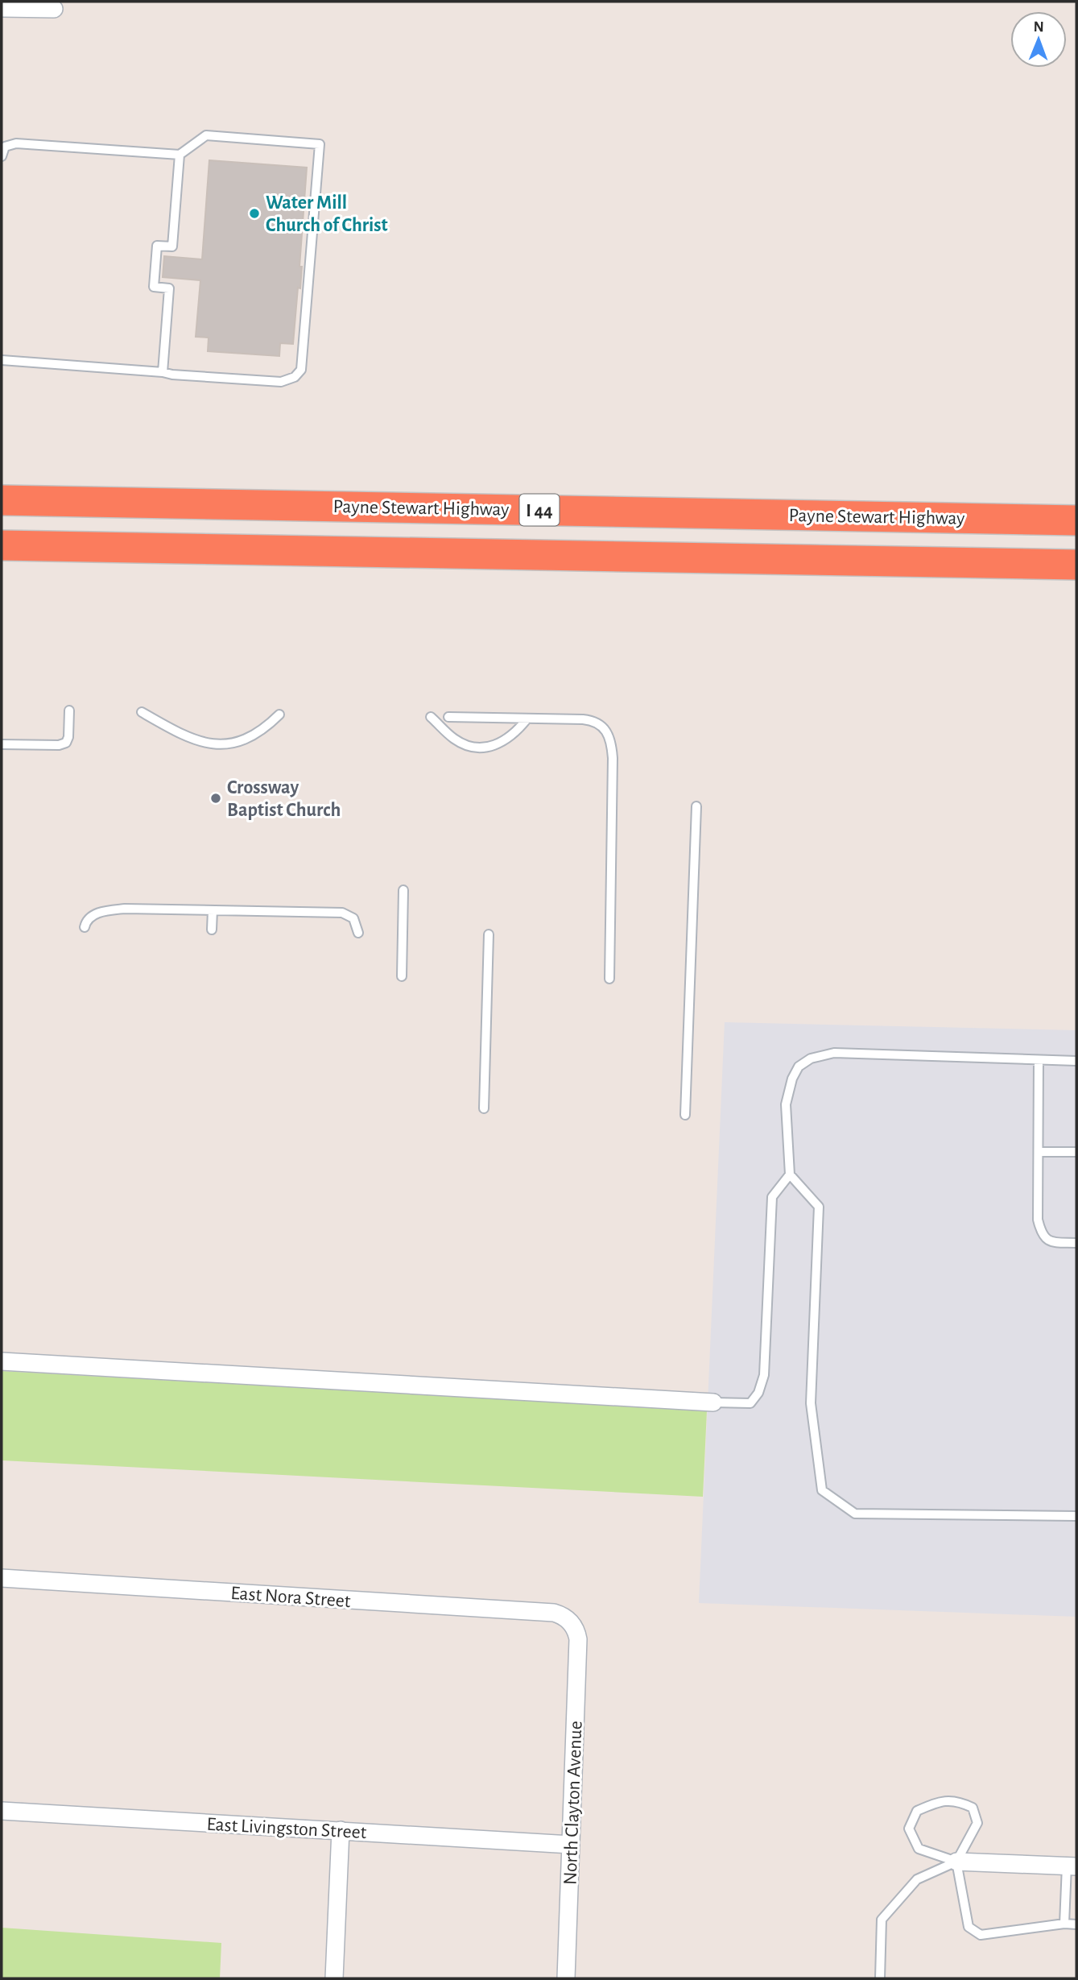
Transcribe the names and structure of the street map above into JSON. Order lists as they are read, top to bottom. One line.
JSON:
{"streets":{"highway":["Payne Stewart Highway","I 44"],"street":["East Nora Street","North Clayton Avenue","East Livingston Street"]},"crossings":[["East Nora Street","North Clayton Avenue"],["North Clayton Avenue","East Livingston Street"]],"places":["Water Mill Church of Christ","Crossway Baptist Church"],"north":"top"}
